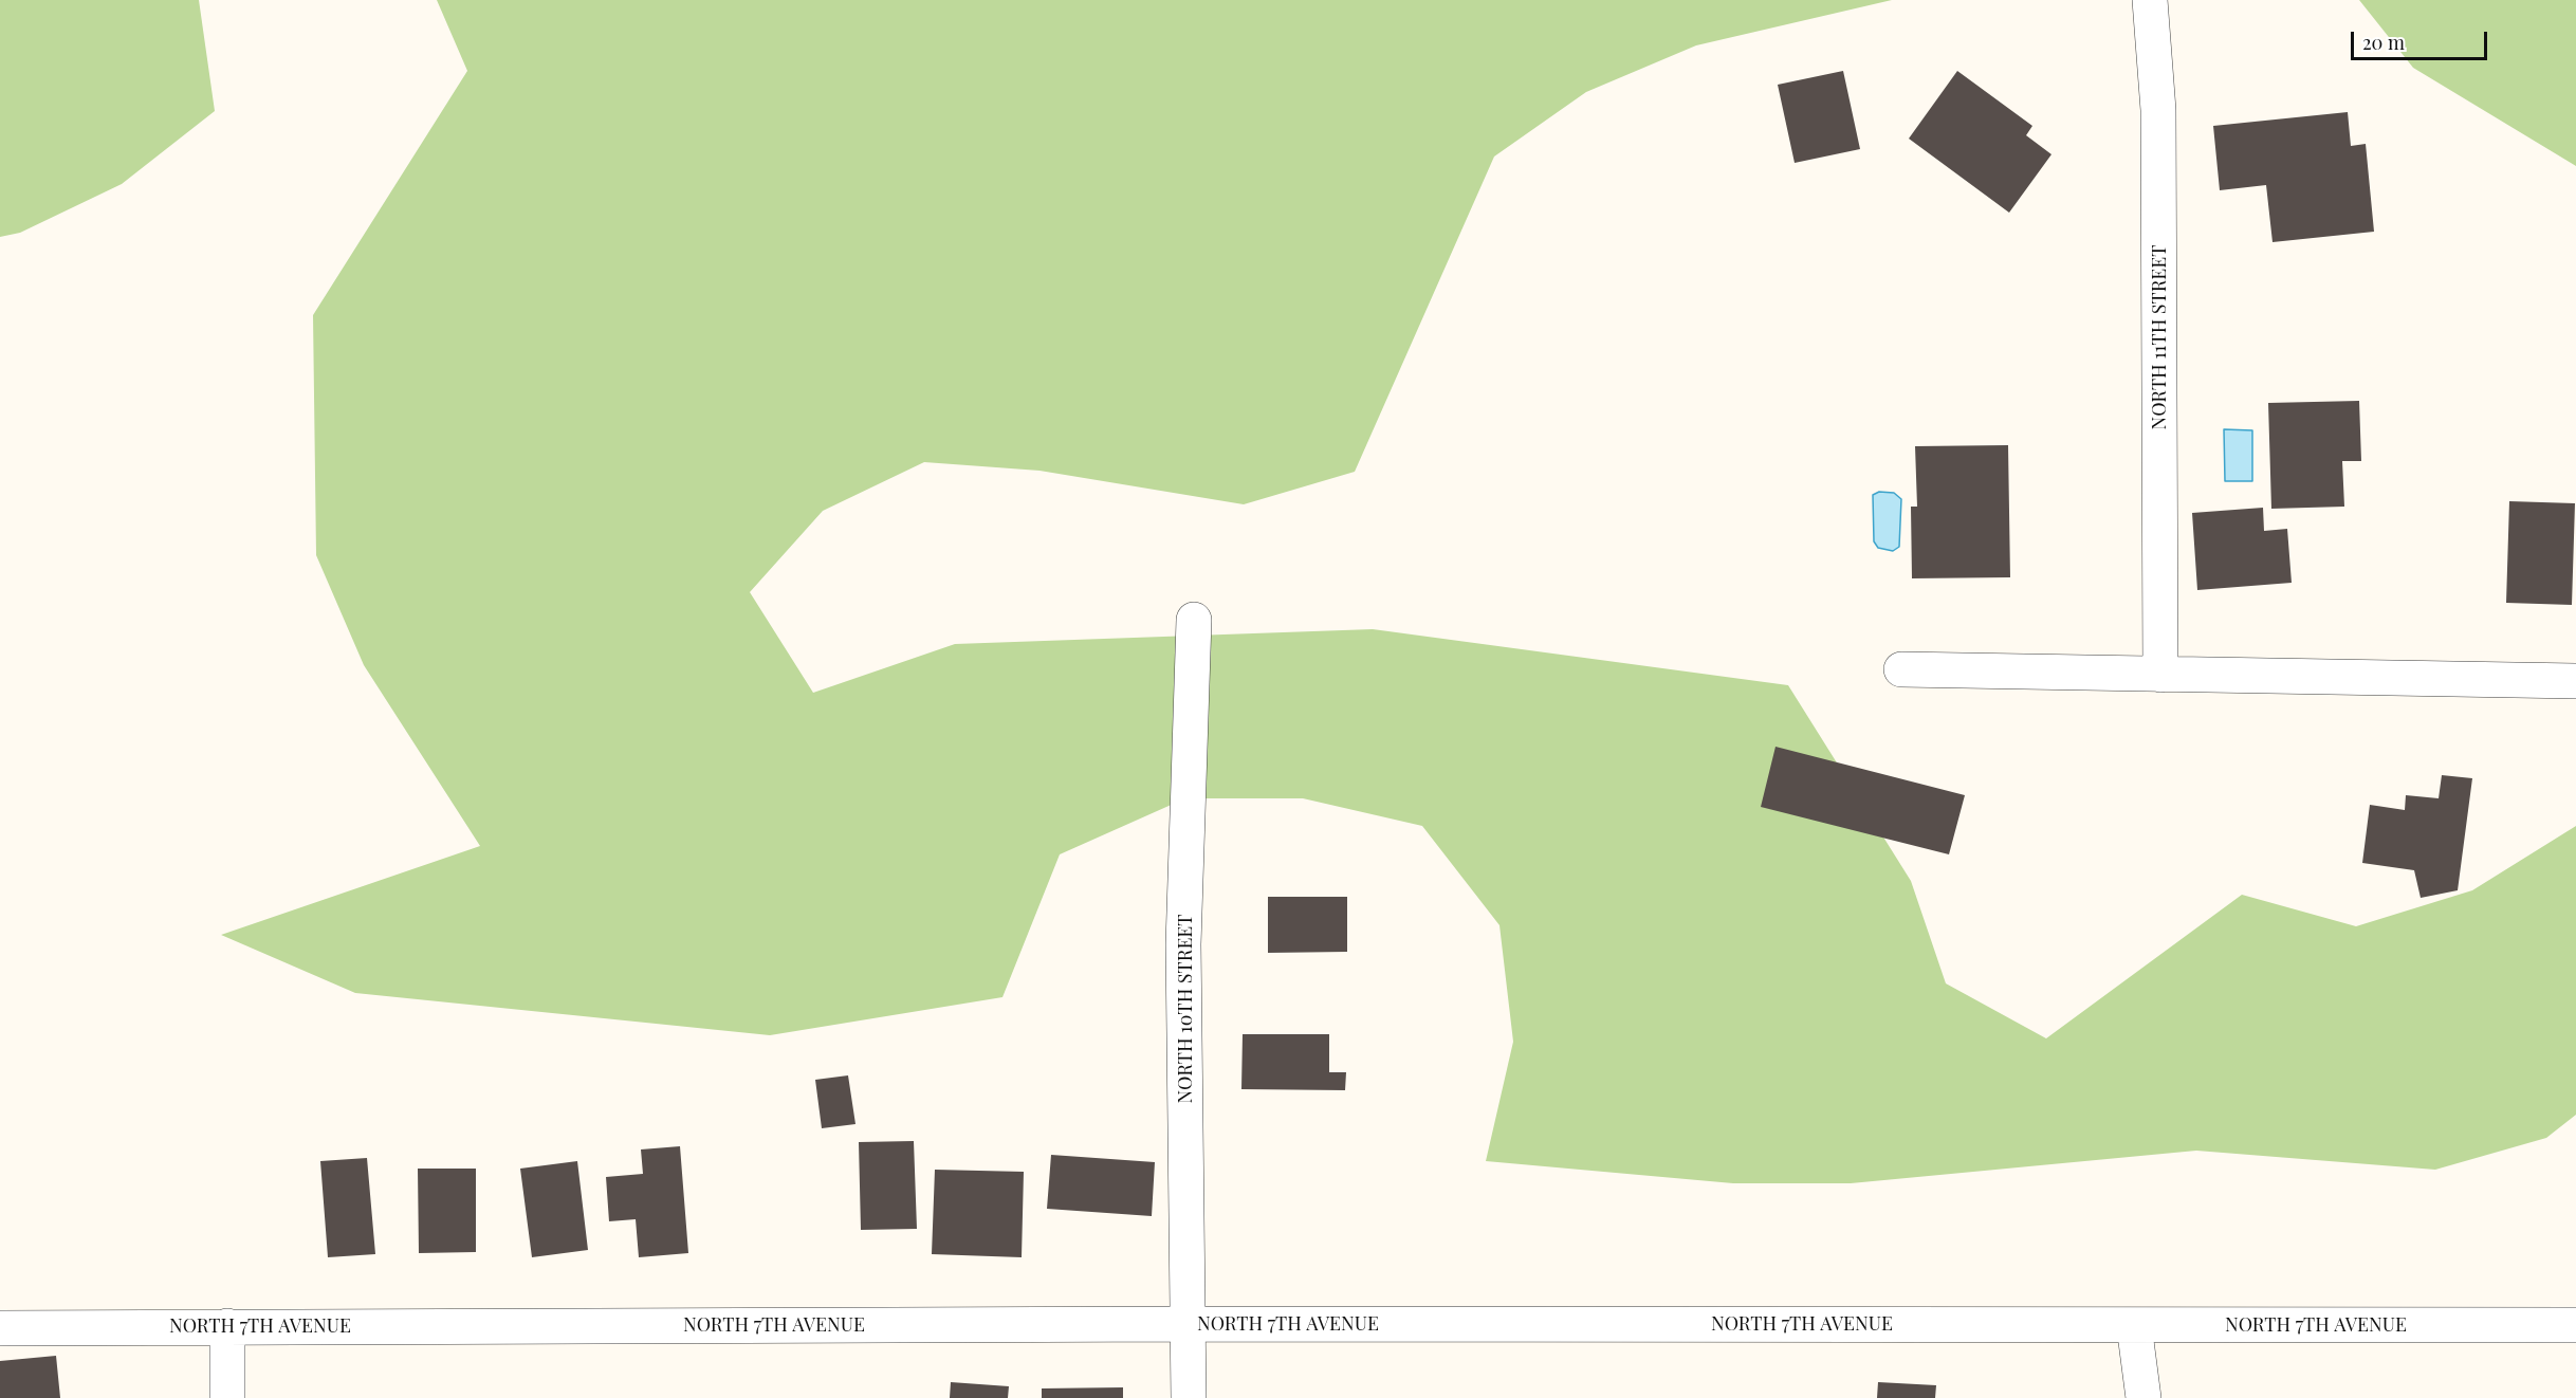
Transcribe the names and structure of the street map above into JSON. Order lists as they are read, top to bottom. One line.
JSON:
{"streets":{"street":["NORTH 11TH STREET","NORTH 10TH STREET","NORTH 7TH AVENUE"]},"crossings":[["NORTH 10TH STREET","NORTH 7TH AVENUE"]],"scale_bar":"20 m"}
